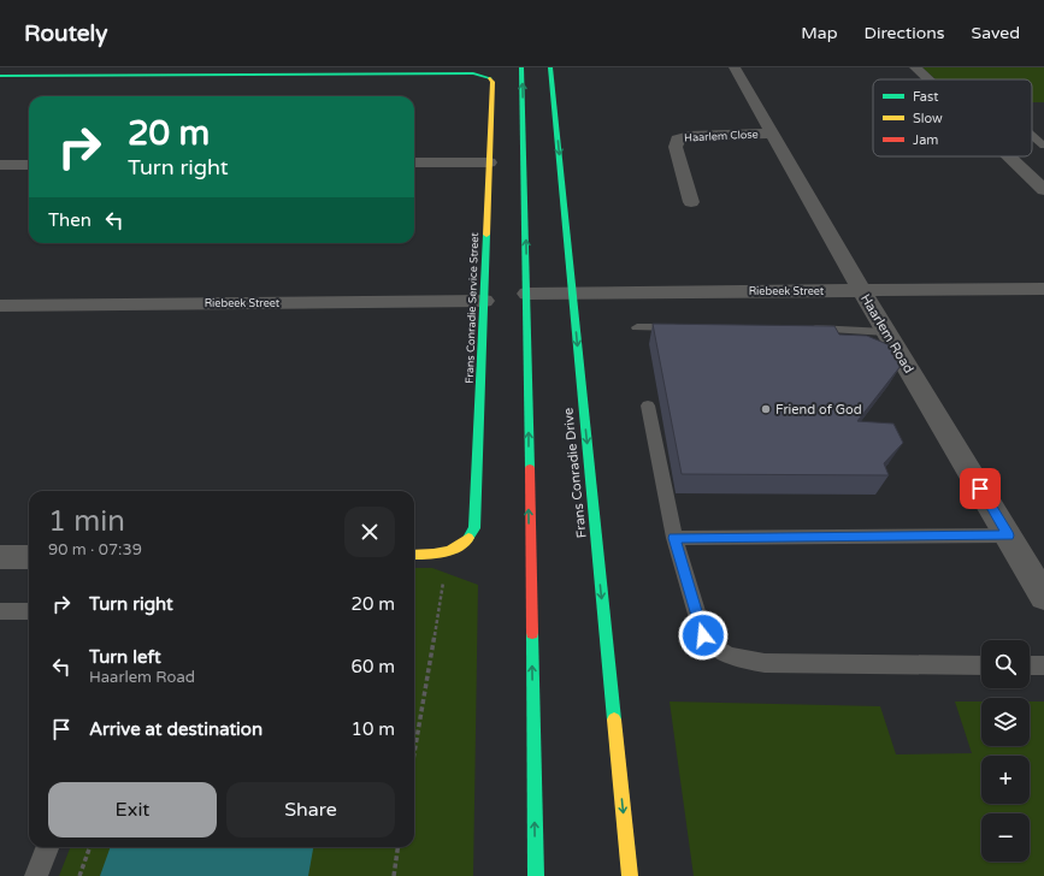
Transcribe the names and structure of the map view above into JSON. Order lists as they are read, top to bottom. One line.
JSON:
{"streets":{"main road":["Frans Conradie Service Street","Frans Conradie Drive"],"street":["Haarlem Close","Riebeek Street","Haarlem Road"]},"crossings":[["Haarlem Close","Haarlem Road"],["Riebeek Street","Frans Conradie Service Street"],["Riebeek Street","Haarlem Road"],["Riebeek Street","Frans Conradie Drive"]],"places":["Friend of God"],"legend":["Fast","Slow","Jam"],"page":{"header":"Routely","nav":["Map","Directions","Saved"],"turn":["20 m","Turn right"],"then":"Then","heading":["1 min","90 m · 07:39"],"list":[{"name":"Turn right","value":"20 m"},{"name":"Turn left","note":"Haarlem Road","value":"60 m"},{"name":"Arrive at destination","value":"10 m"}],"map_buttons":["+","−"],"buttons":["Exit","Share"]}}
